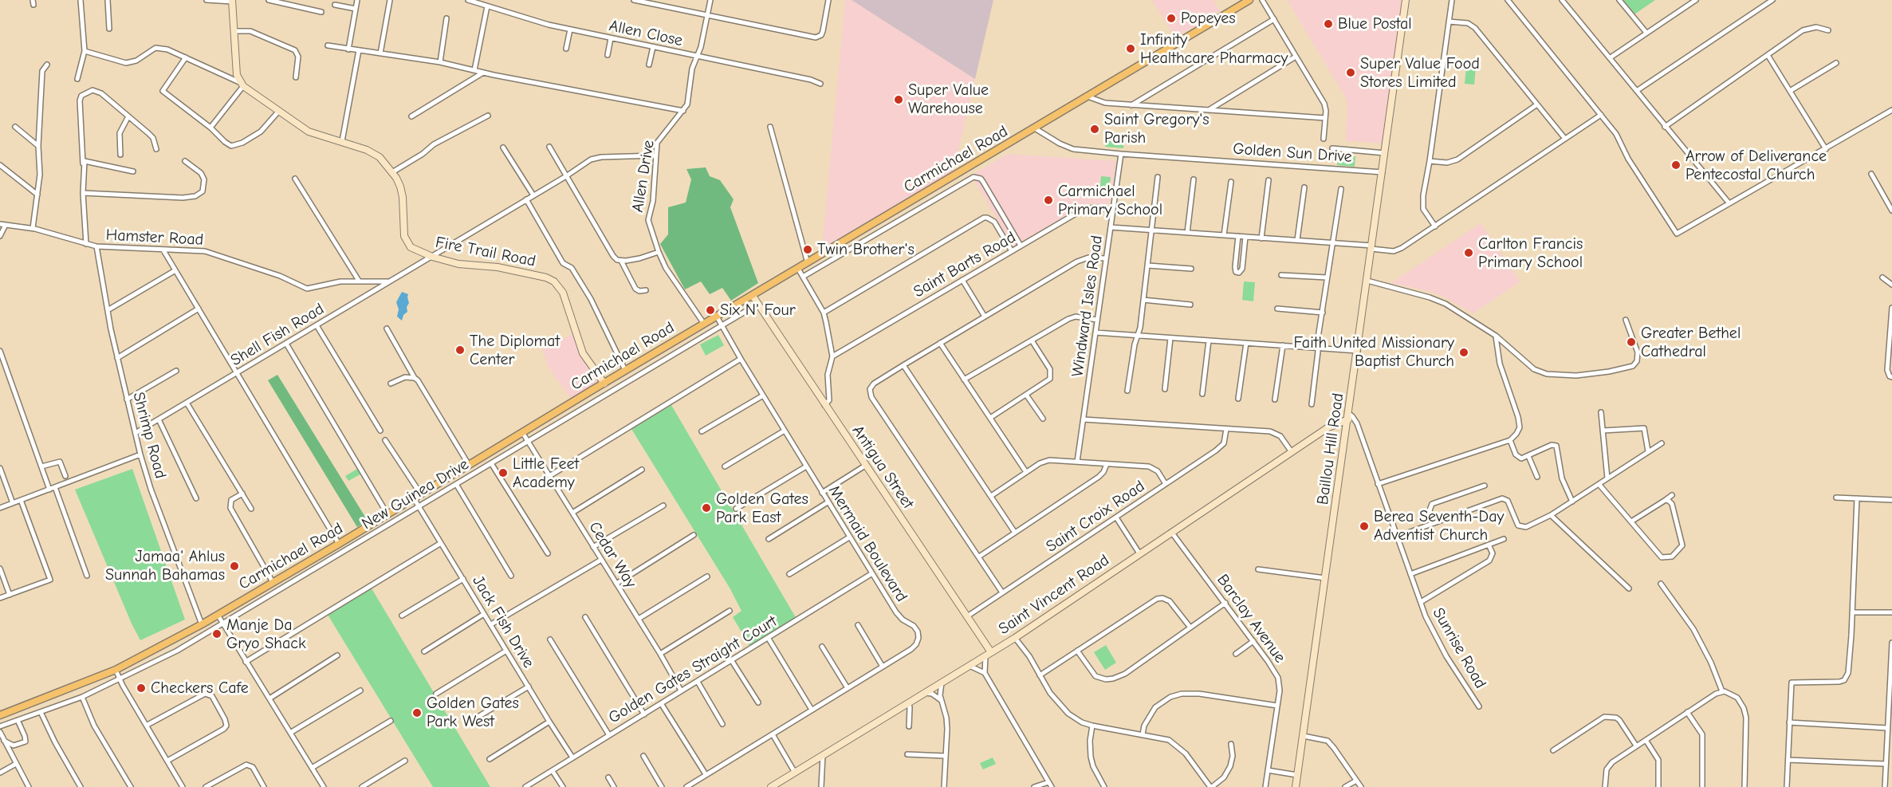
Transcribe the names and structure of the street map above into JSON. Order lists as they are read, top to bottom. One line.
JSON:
{"streets":{"main road":["Carmichael Road"],"street":["Allen Close","Golden Sun Drive","Allen Drive","Hamster Road","Fire Trail Road","Saint Barts Road","Windward Isles Road","Shell Fish Road","Shrimp Road","Baillou Hill Road","Antigua Street","New Guinea Drive","Saint Croix Road","Mermaid Boulevard","Cedar Way","Saint Vincent Road","Barclay Avenue","Jack Fish Drive","Sunrise Road","Golden Gates Straight Court"]},"crossings":[["Allen Close","Allen Drive"],["Golden Sun Drive","Carmichael Road"],["Golden Sun Drive","Windward Isles Road"],["Golden Sun Drive","Baillou Hill Road"],["Carmichael Road","Allen Drive"],["Carmichael Road","Fire Trail Road"],["Carmichael Road","Shrimp Road"],["Carmichael Road","Antigua Street"],["Carmichael Road","Mermaid Boulevard"],["Carmichael Road","Cedar Way"],["Carmichael Road","Jack Fish Drive"],["Allen Drive","Shell Fish Road"],["Hamster Road","Shell Fish Road"],["Hamster Road","Shrimp Road"],["Fire Trail Road","Shell Fish Road"],["Saint Barts Road","Windward Isles Road"],["Shell Fish Road","Shrimp Road"],["Baillou Hill Road","Saint Vincent Road"],["Baillou Hill Road","Sunrise Road"],["Antigua Street","New Guinea Drive"],["Antigua Street","Saint Croix Road"],["Antigua Street","Saint Vincent Road"],["New Guinea Drive","Mermaid Boulevard"],["New Guinea Drive","Cedar Way"],["New Guinea Drive","Jack Fish Drive"],["Mermaid Boulevard","Golden Gates Straight Court"],["Cedar Way","Golden Gates Straight Court"],["Saint Vincent Road","Barclay Avenue"],["Saint Vincent Road","Sunrise Road"],["Jack Fish Drive","Golden Gates Straight Court"]],"places":["Popeyes","Blue Postal","Infinity Healthcare Pharmacy","Super Value Food Stores Limited","Super Value Warehouse","Saint Gregory's Parish","Arrow of Deliverance Pentecostal Church","Carmichael Primary School","Twin Brother's","Carlton Francis Primary School","Six N' Four","Greater Bethel Cathedral","The Diplomat Center","Faith United Missionary Baptist Church","Little Feet Academy","Golden Gates Park East","Berea Seventh-Day Adventist Church","Jamaa' Ahlus Sunnah Bahamas","Manje Da Gryo Shack","Checkers Cafe","Golden Gates Park West"]}
